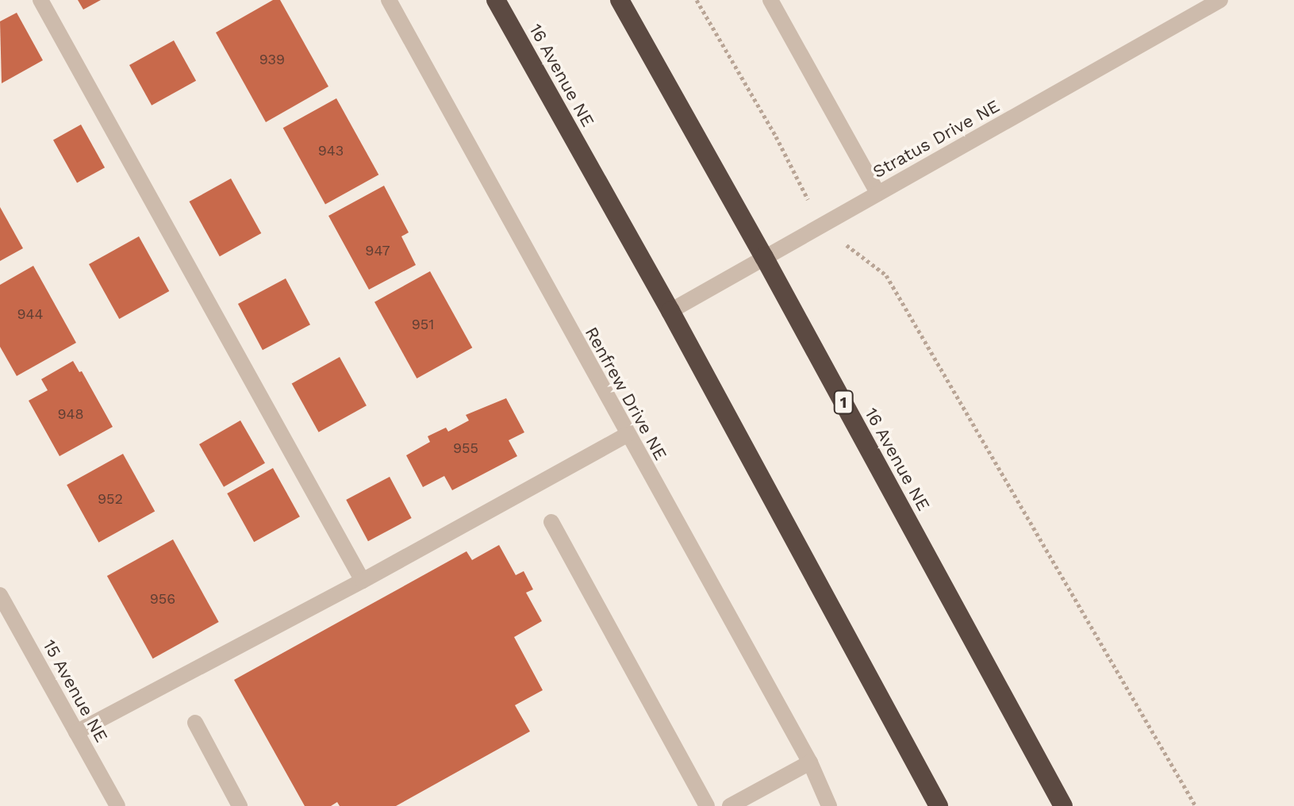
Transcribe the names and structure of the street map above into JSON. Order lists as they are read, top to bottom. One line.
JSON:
{"streets":{"highway":["16 Avenue NE","1"],"street":["Stratus Drive NE","Renfrew Drive NE","15 Avenue NE"]},"crossings":[["16 Avenue NE","Stratus Drive NE"]],"house_numbers":["939","943","947","944","951","948","955","952","956"]}
